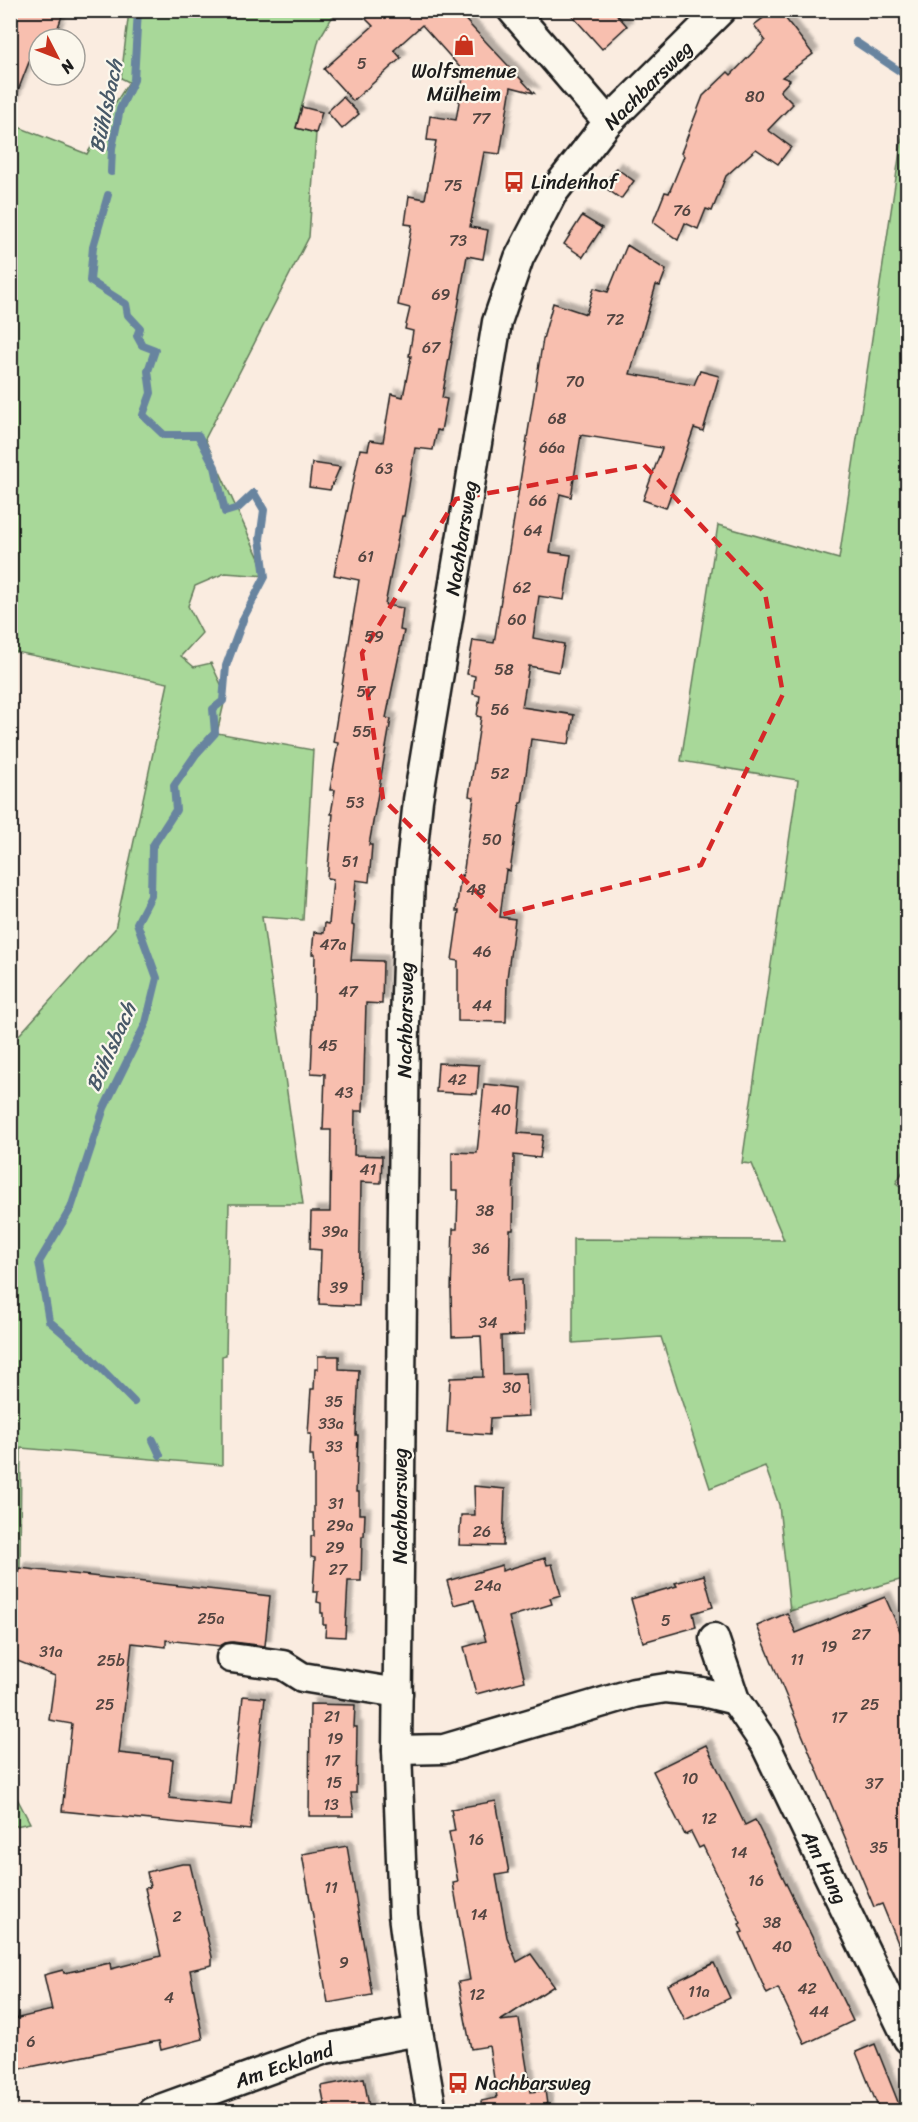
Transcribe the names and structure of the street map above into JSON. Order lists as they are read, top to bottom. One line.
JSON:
{"streets":{"street":["Nachbarsweg","Am Hang","Am Eckland"]},"crossings":[["Nachbarsweg","Am Eckland"]],"water":["Bühlsbach"],"places":{"shop":["Wolfsmenue Mülheim"],"bus stop":["Lindenhof","Nachbarsweg"]},"house_numbers":["5","80","77","75","76","73","69","72","67","70","68","66a","63","66","64","61","62","60","59","58","57","56","55","52","53","50","51","48","47a","46","47","44","45","42","43","40","41","38","39a","36","39","34","30","35","33a","33","31","29a","26","29","27","24a","25a","5","27","19","31a","11","25b","25","25","21","17","19","17","10","15","37","13","12","16","35","14","16","11","14","2","38","40","9","42","11a","12","4","44","6"],"north":"bottom right"}
